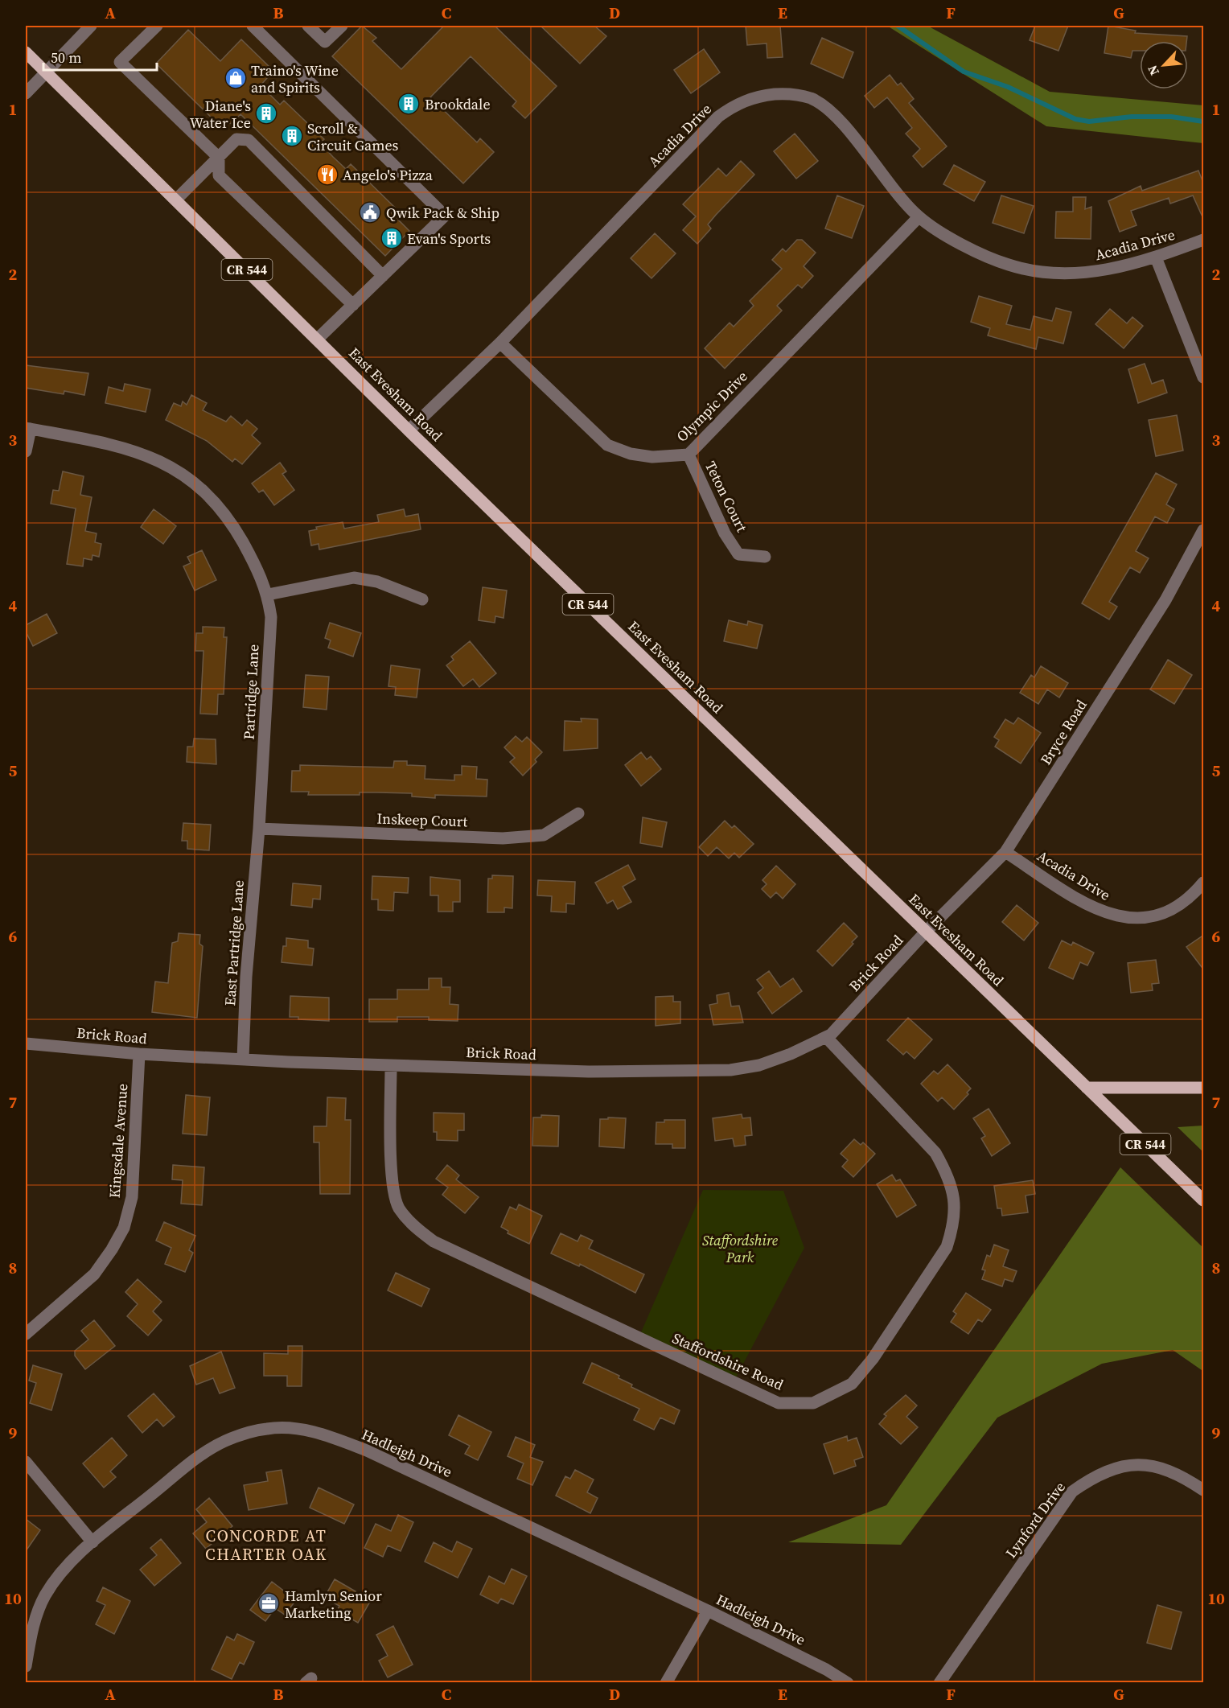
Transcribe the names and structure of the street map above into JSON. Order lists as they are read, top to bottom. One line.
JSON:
{"streets":{"main road":["CR 544","East Evesham Road"],"street":["Acadia Drive","Olympic Drive","Teton Court","Partridge Lane","Bryce Road","Inskeep Court","East Partridge Lane","Brick Road","Kingsdale Avenue","Staffordshire Road","Hadleigh Drive","Lynford Drive"]},"crossings":[["Acadia Drive","East Evesham Road"],["Acadia Drive","Olympic Drive"],["Acadia Drive","Bryce Road"],["East Evesham Road","Bryce Road"],["East Evesham Road","Brick Road"],["Olympic Drive","Teton Court"],["Partridge Lane","Inskeep Court"],["Partridge Lane","East Partridge Lane"],["Bryce Road","Brick Road"],["Inskeep Court","East Partridge Lane"],["East Partridge Lane","Brick Road"],["Brick Road","Kingsdale Avenue"],["Brick Road","Staffordshire Road"]],"districts":["CONCORDE AT CHARTER OAK"],"parks":["Staffordshire Park"],"places":{"shop":["Traino's Wine and Spirits"],"building":["Brookdale","Diane's Water Ice","Scroll & Circuit Games","Evan's Sports"],"restaurant":["Angelo's Pizza"],"public building":["Qwik Pack & Ship"],"office":["Hamlyn Senior Marketing"]},"scale_bar":"50 m","north":"bottom left","grid":{"columns":["A","B","C","D","E","F","G"],"rows":["1","2","3","4","5","6","7","8","9","10"]}}
